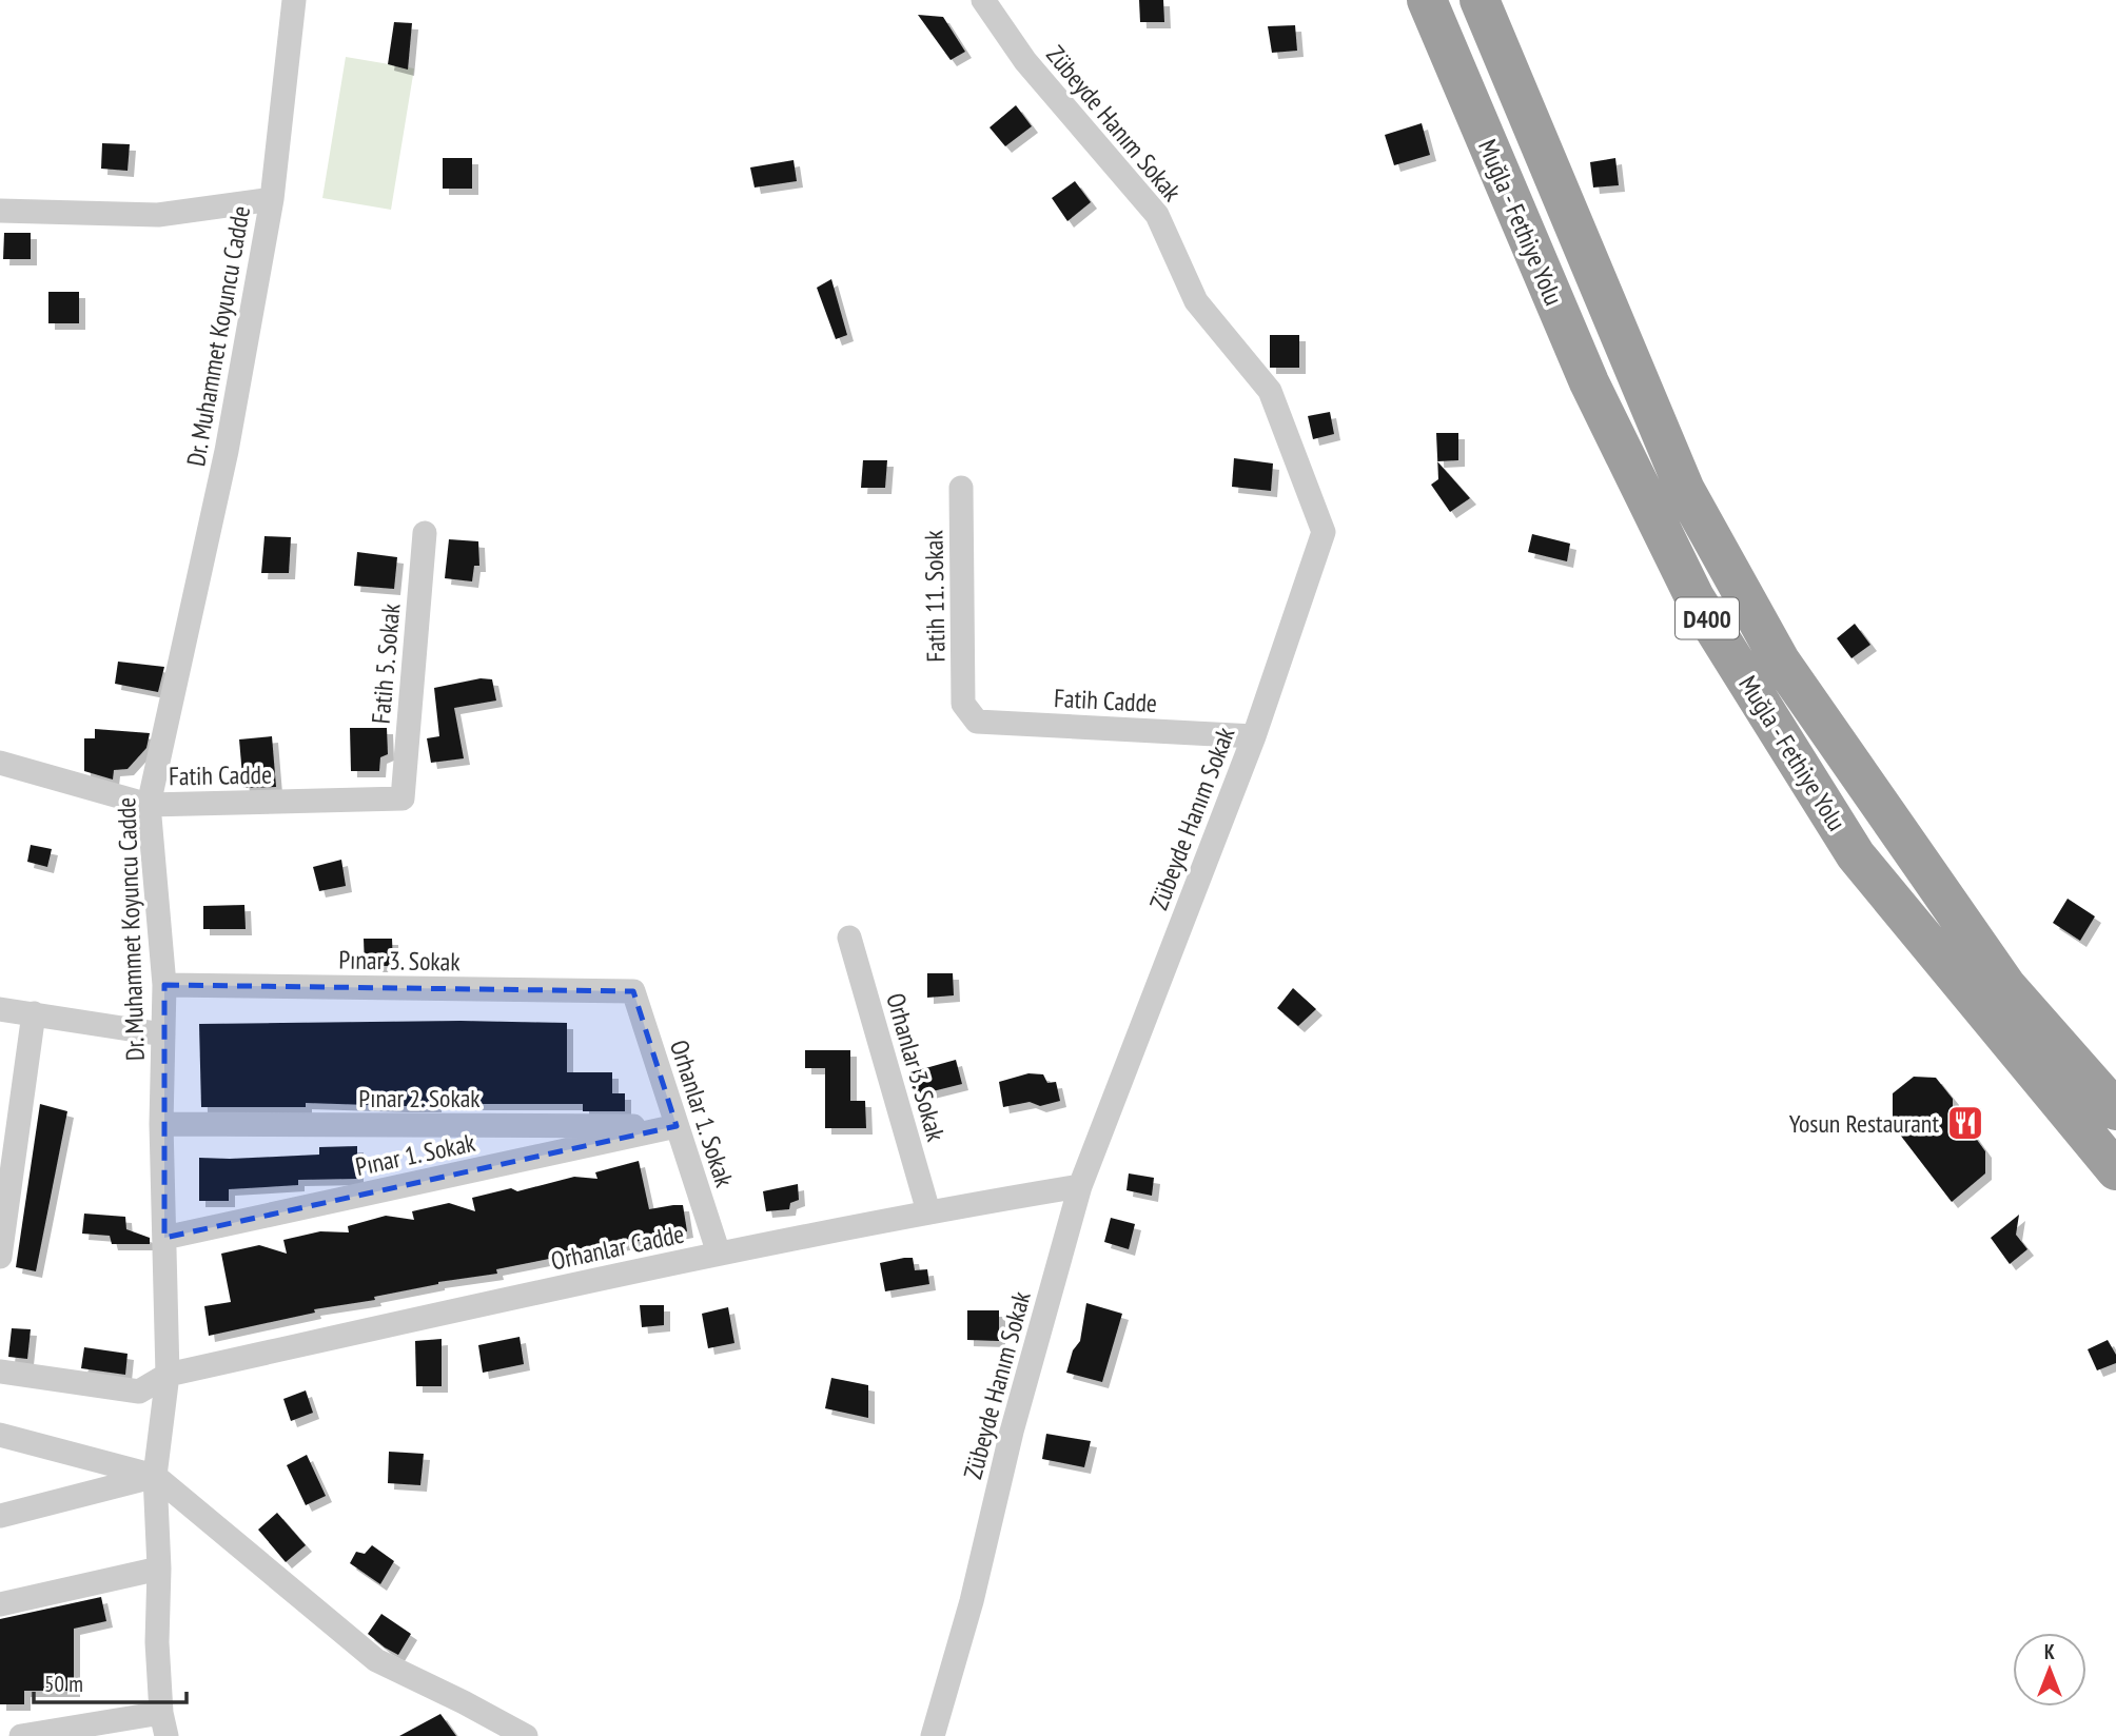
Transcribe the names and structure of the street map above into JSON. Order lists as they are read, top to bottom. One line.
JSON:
{"streets":{"highway":["Muğla - Fethiye Yolu","D400"],"street":["Zübeyde Hanım Sokak","Dr. Muhammet Koyuncu Cadde","Fatih 11. Sokak","Fatih 5. Sokak","Fatih Cadde","Pınar 3. Sokak","Orhanlar 3. Sokak","Pınar 2. Sokak","Orhanlar 1. Sokak","Pınar 1. Sokak","Orhanlar Cadde"]},"crossings":[["Zübeyde Hanım Sokak","Fatih Cadde"],["Zübeyde Hanım Sokak","Orhanlar Cadde"],["Dr. Muhammet Koyuncu Cadde","Fatih Cadde"],["Dr. Muhammet Koyuncu Cadde","Pınar 3. Sokak"],["Dr. Muhammet Koyuncu Cadde","Pınar 2. Sokak"],["Dr. Muhammet Koyuncu Cadde","Pınar 1. Sokak"],["Dr. Muhammet Koyuncu Cadde","Orhanlar Cadde"],["Fatih 11. Sokak","Fatih Cadde"],["Fatih 5. Sokak","Fatih Cadde"],["Pınar 3. Sokak","Orhanlar 1. Sokak"],["Orhanlar 3. Sokak","Orhanlar Cadde"],["Pınar 2. Sokak","Orhanlar 1. Sokak"],["Pınar 2. Sokak","Pınar 1. Sokak"],["Orhanlar 1. Sokak","Pınar 1. Sokak"],["Orhanlar 1. Sokak","Orhanlar Cadde"]],"places":{"restaurant":["Yosun Restaurant"]},"scale_bar":"50 m","north":"top"}
